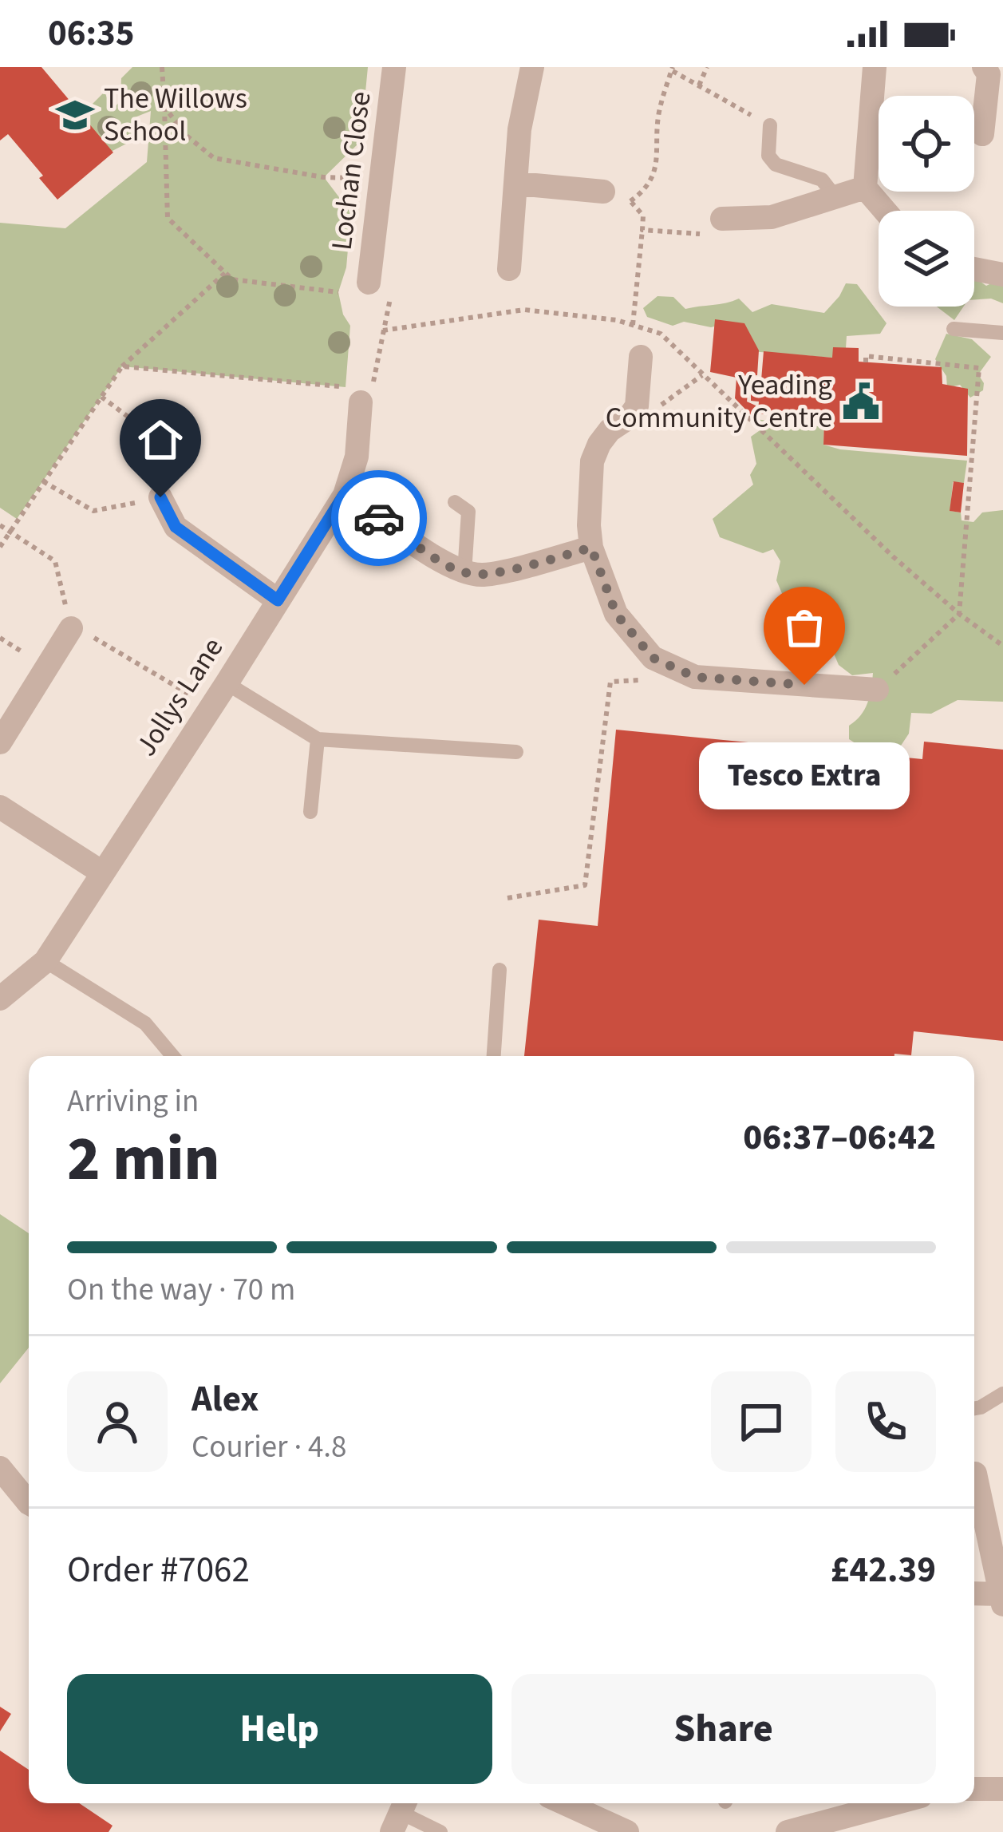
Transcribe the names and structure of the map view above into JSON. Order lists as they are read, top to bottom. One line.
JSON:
{"streets":{"street":["Lochan Close","Jollys Lane"]},"places":{"school or university":["The Willows School"],"public building":["Yeading Community Centre"],"other":["Tesco Extra"]},"page":{"status":"06:35","bubble":"Tesco Extra","heading":["2 min","Arriving in","06:37–06:42"],"panel":["Alex","Courier · 4.8","Order #7062","£42.39"],"bar":"On the way · 70 m","buttons":["Help","Share"]}}
